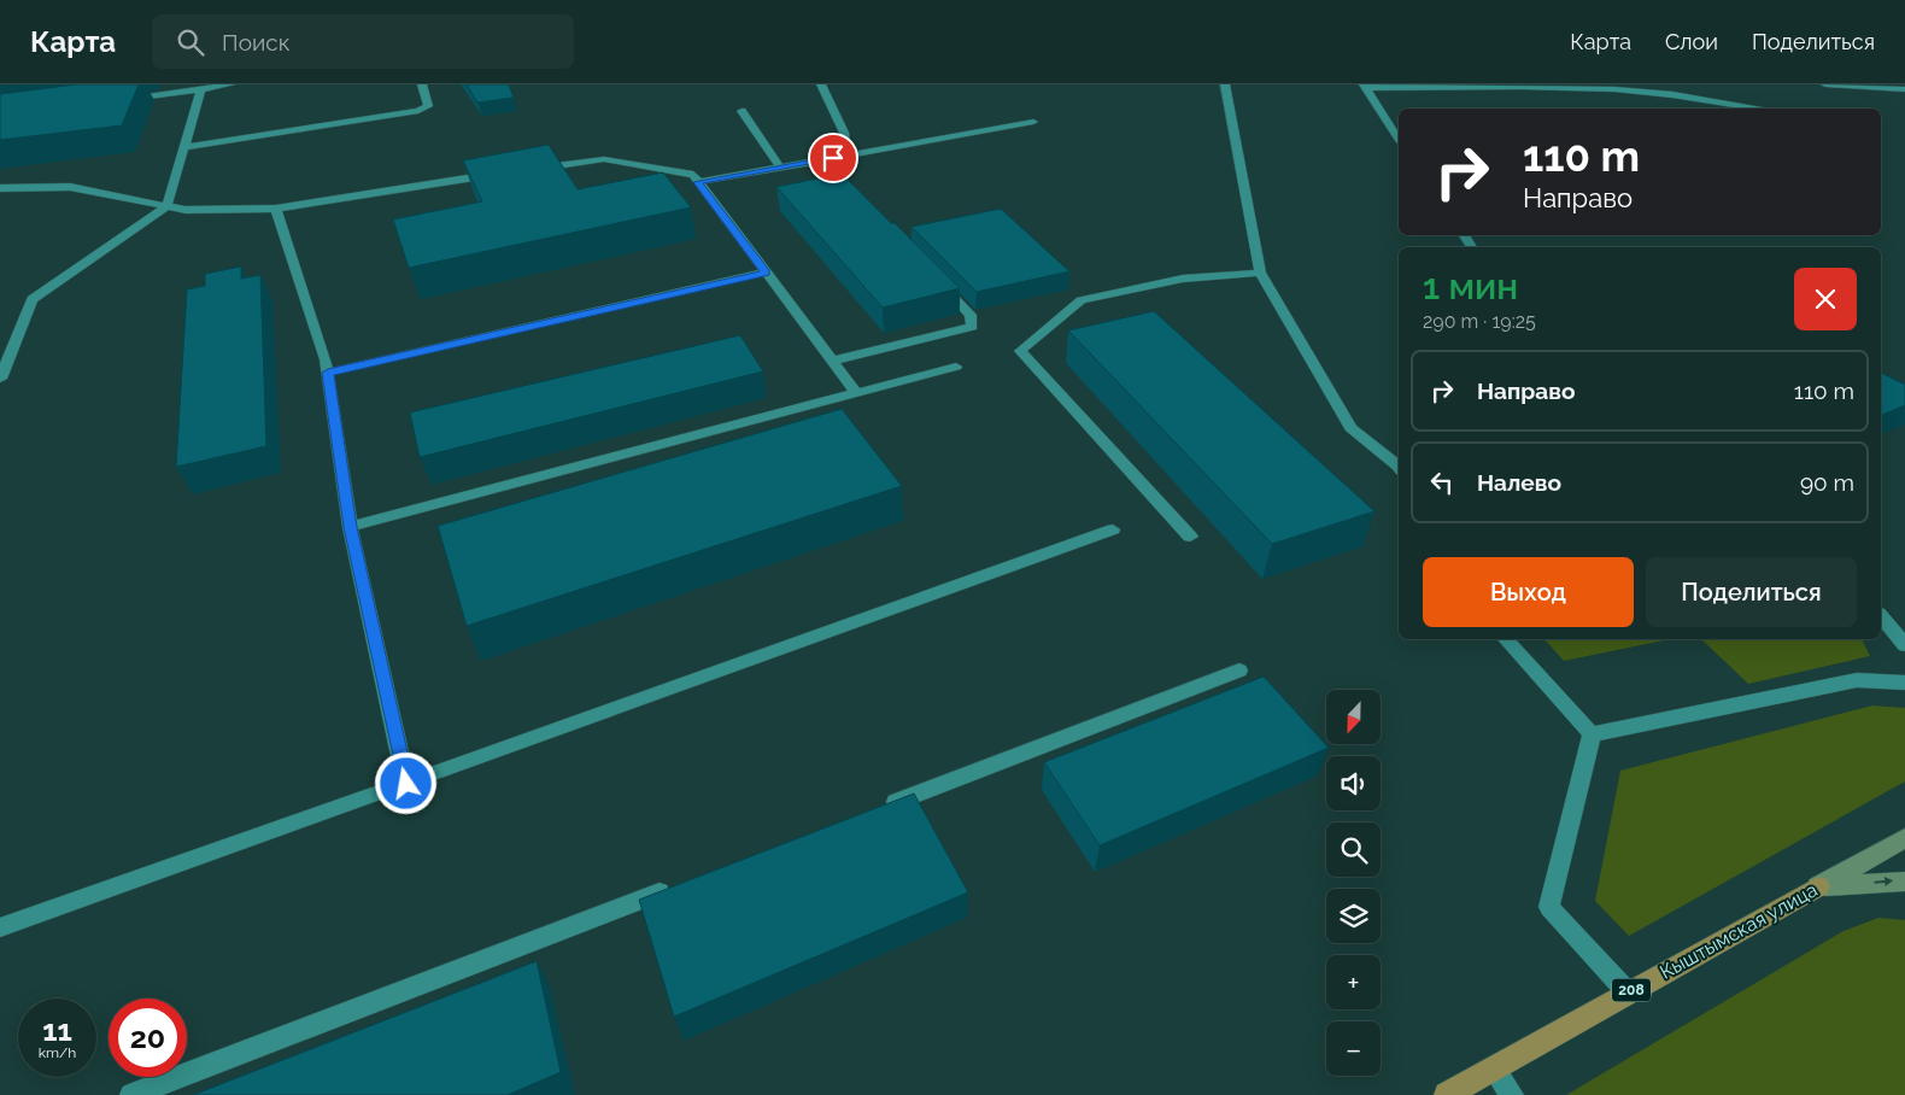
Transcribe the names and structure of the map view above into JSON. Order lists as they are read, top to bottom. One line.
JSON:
{"streets":{"main road":["Кыштымская улица","208"]},"north":"bottom","page":{"header":"Карта","search":"Поиск","nav":["Карта","Слои","Поделиться"],"turn":["110 m","Направо"],"heading":["1 мин","290 m · 19:25"],"list":[{"name":"Направо","value":"110 m"},{"name":"Налево","value":"90 m"}],"buttons":["Выход","Поделиться"],"map_buttons":["+","−"],"speed":"11 km/h","limit":"20"}}
